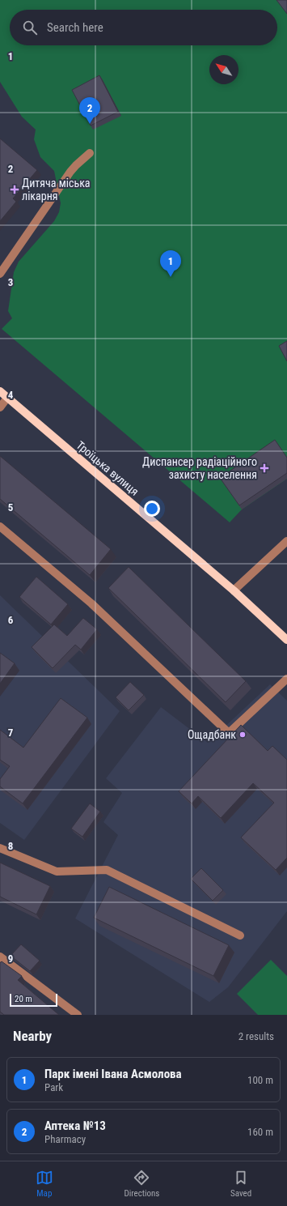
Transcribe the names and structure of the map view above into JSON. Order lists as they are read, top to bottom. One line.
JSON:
{"streets":{"main road":["Троїцька вулиця"]},"places":{"health":["Дитяча міська лікарня","Диспансер радіаційного захисту населення"],"other":["Ощадбанк"]},"scale_bar":"20 m","north":"top left","page":{"search":"Search here","pins":["2","1"],"scale":"20 m","heading":["Nearby","2 results"],"list":[{"mark":"1","name":"Парк імені Івана Асмолова","note":"Park","value":"100 m"},{"mark":"2","name":"Аптека №13","note":"Pharmacy","value":"160 m"}],"nav":["Map","Directions","Saved"]},"grid":{"rows":["1","2","3","4","5","6","7","8","9"]}}
